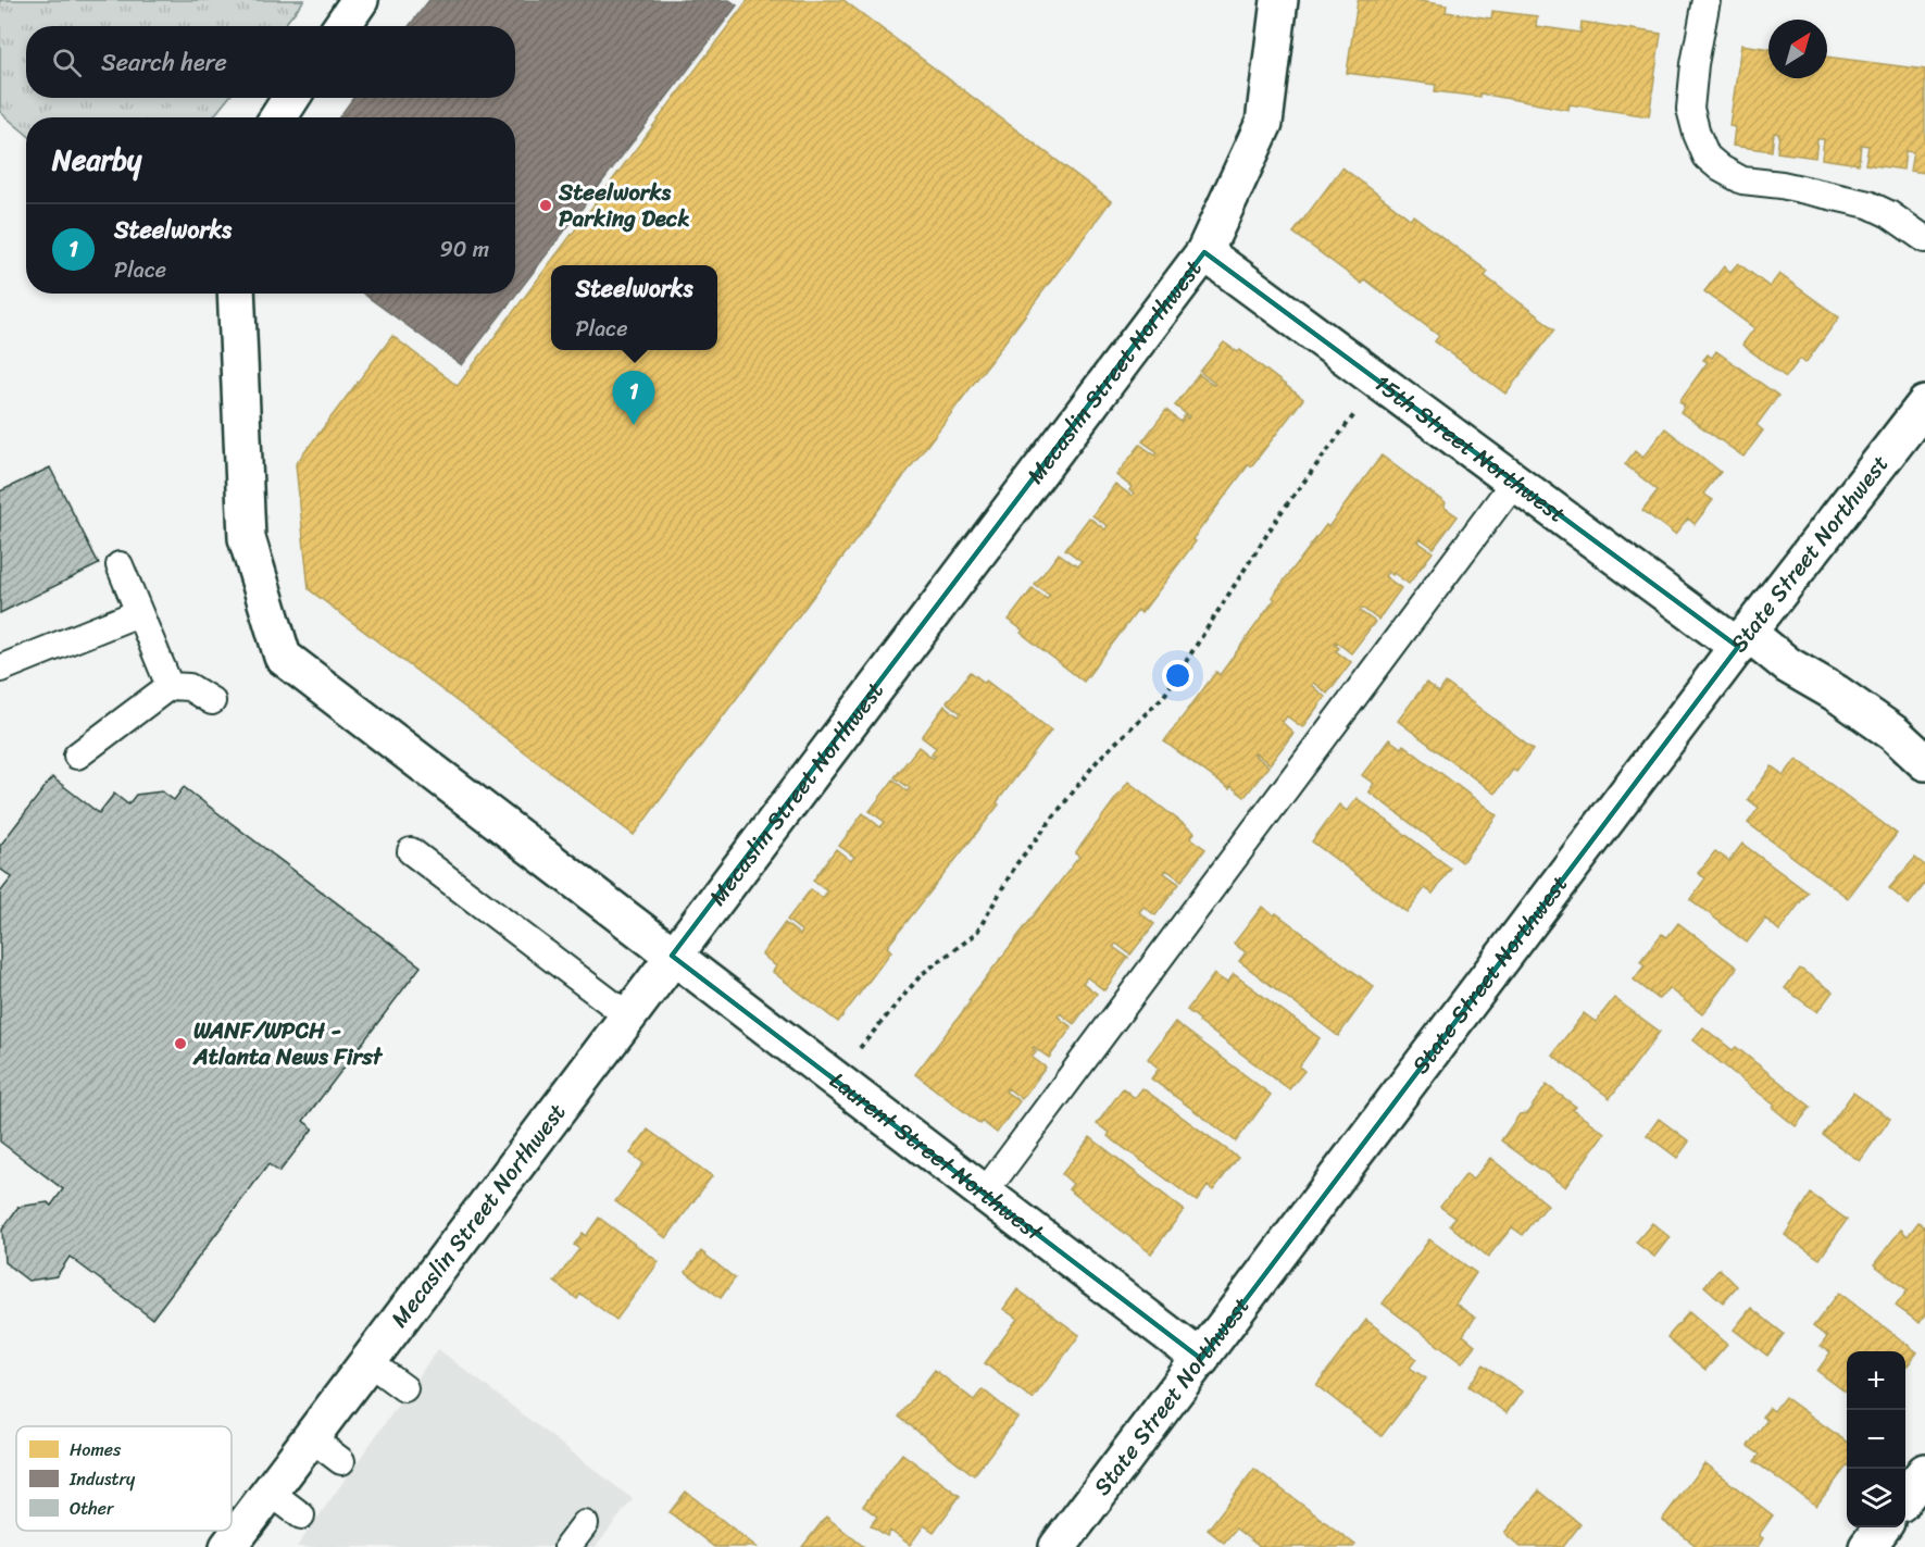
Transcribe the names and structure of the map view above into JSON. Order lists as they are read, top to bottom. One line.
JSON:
{"streets":{"street":["Mecaslin Street Northwest","15th Street Northwest","State Street Northwest","Laurent Street Northwest"]},"crossings":[["Mecaslin Street Northwest","15th Street Northwest"],["Mecaslin Street Northwest","Laurent Street Northwest"],["15th Street Northwest","State Street Northwest"],["State Street Northwest","Laurent Street Northwest"]],"places":["Steelworks Parking Deck","WANF/WPCH - Atlanta News First"],"legend":["Homes","Industry","Other"],"north":"top right","page":{"search":"Search here","heading":"Nearby","list":[{"mark":"1","name":"Steelworks","note":"Place","value":"90 m"}],"popup":["Steelworks","Place"],"pins":"1","map_buttons":["+","−"]}}
